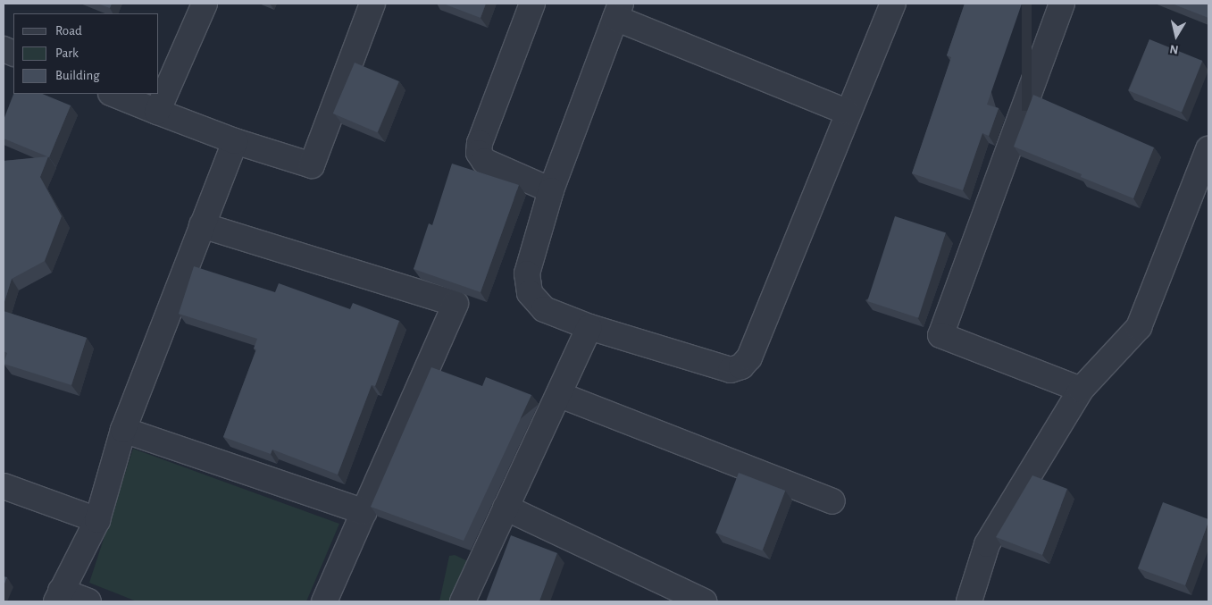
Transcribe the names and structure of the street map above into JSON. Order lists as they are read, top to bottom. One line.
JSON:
{"legend":["Road","Park","Building"],"north":"bottom"}
